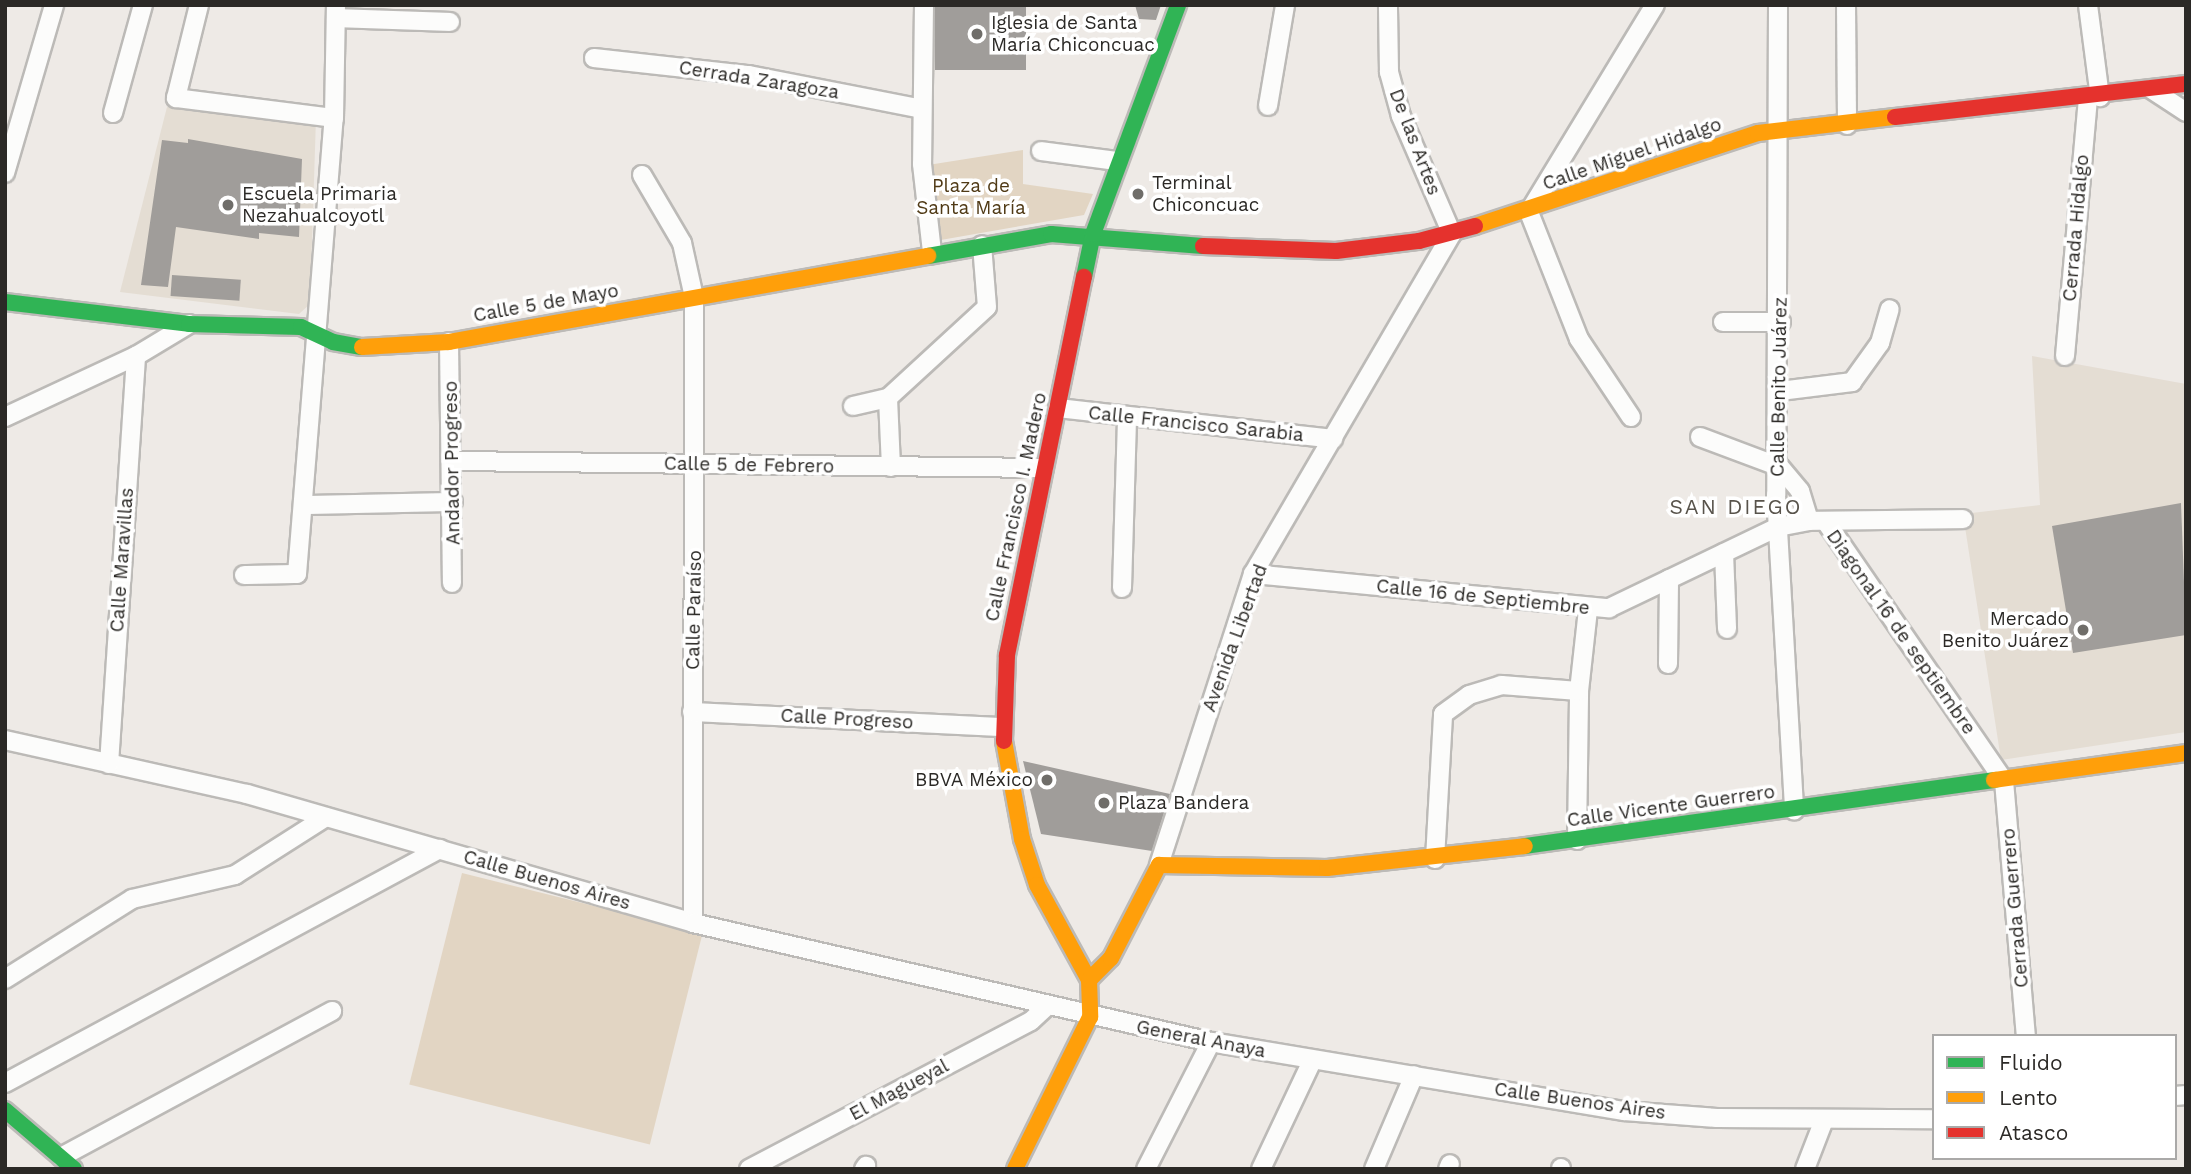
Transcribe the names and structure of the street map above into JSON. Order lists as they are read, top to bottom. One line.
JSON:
{"streets":{"main road":["Calle Miguel Hidalgo","Calle 5 de Mayo","Calle Francisco I. Madero","Avenida Libertad","Calle Vicente Guerrero"],"street":["Cerrada Zaragoza","De las Artes","Cerrada Hidalgo","Calle Benito Juárez","Calle Francisco Sarabia","Andador Progreso","Calle 5 de Febrero","Calle Maravillas","Calle 16 de Septiembre","Calle Paraíso","Diagonal 16 de septiembre","Calle Progreso","Calle Buenos Aires","Cerrada Guerrero","General Anaya","El Magueyal"]},"crossings":[["De las Artes","Calle Miguel Hidalgo"],["De las Artes","Avenida Libertad"],["Calle Miguel Hidalgo","Cerrada Hidalgo"],["Calle Miguel Hidalgo","Calle 5 de Mayo"],["Calle Miguel Hidalgo","Calle Benito Juárez"],["Calle Miguel Hidalgo","Calle Francisco I. Madero"],["Calle Miguel Hidalgo","Avenida Libertad"],["Calle 5 de Mayo","Andador Progreso"],["Calle 5 de Mayo","Calle Francisco I. Madero"],["Calle 5 de Mayo","Calle Paraíso"],["Calle Benito Juárez","Calle 16 de Septiembre"],["Calle Benito Juárez","Diagonal 16 de septiembre"],["Calle Benito Juárez","Calle Vicente Guerrero"],["Calle Francisco Sarabia","Calle Francisco I. Madero"],["Calle Francisco Sarabia","Avenida Libertad"],["Andador Progreso","Calle 5 de Febrero"],["Calle 5 de Febrero","Calle Francisco I. Madero"],["Calle 5 de Febrero","Calle Paraíso"],["Calle Francisco I. Madero","Avenida Libertad"],["Calle Francisco I. Madero","Calle Progreso"],["Calle Francisco I. Madero","Calle Buenos Aires"],["Calle Francisco I. Madero","General Anaya"],["Calle Maravillas","Calle Buenos Aires"],["Calle 16 de Septiembre","Diagonal 16 de septiembre"],["Calle 16 de Septiembre","Avenida Libertad"],["Calle Paraíso","Calle Progreso"],["Calle Paraíso","Calle Buenos Aires"],["Diagonal 16 de septiembre","Calle Vicente Guerrero"],["Diagonal 16 de septiembre","Cerrada Guerrero"],["Avenida Libertad","Calle Vicente Guerrero"],["Calle Vicente Guerrero","Cerrada Guerrero"],["Calle Buenos Aires","General Anaya"],["Calle Buenos Aires","El Magueyal"]],"districts":["SAN DIEGO"],"parks":["Plaza de Santa María"],"places":["Iglesia de Santa María Chiconcuac","Terminal Chiconcuac","Escuela Primaria Nezahualcoyotl","Mercado Benito Juárez","BBVA México","Plaza Bandera"],"legend":["Fluido","Lento","Atasco"]}
